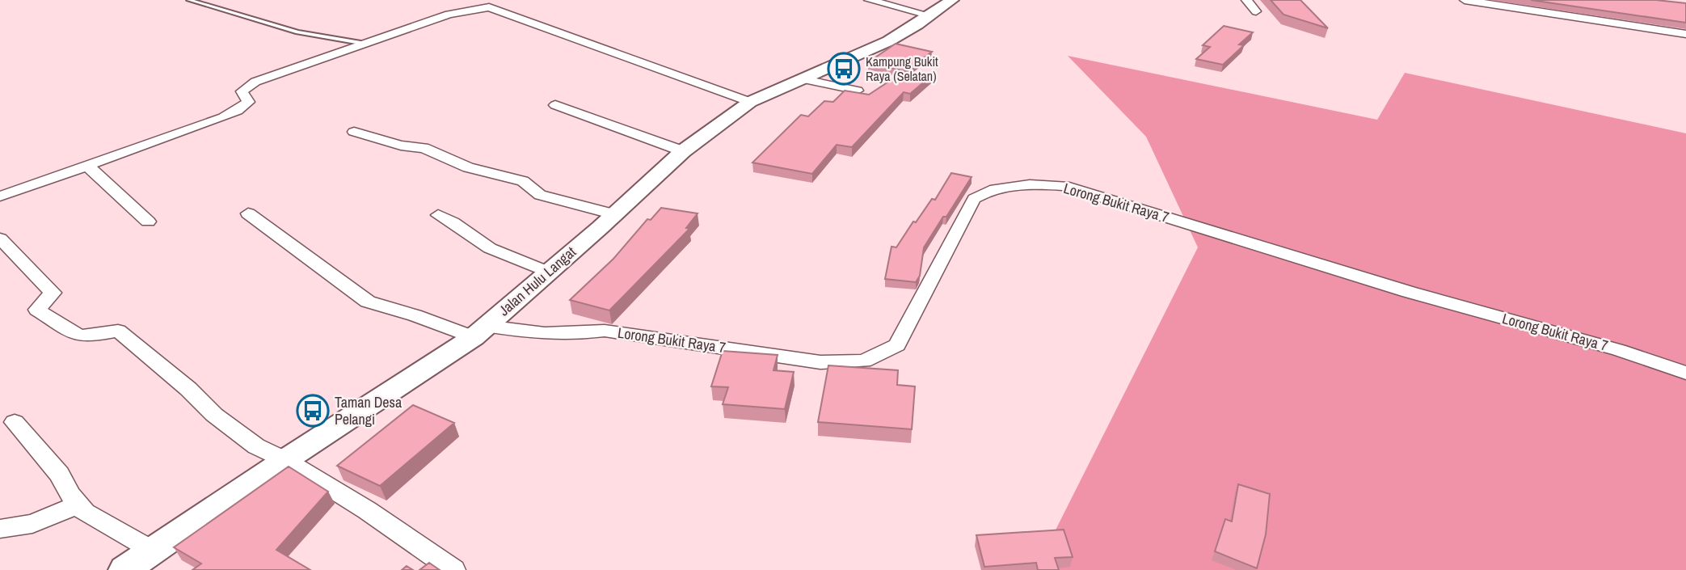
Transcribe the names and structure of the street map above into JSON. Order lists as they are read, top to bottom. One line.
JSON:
{"streets":{"main road":["Jalan Hulu Langat"],"street":["Lorong Bukit Raya 7"]},"crossings":[["Lorong Bukit Raya 7","Jalan Hulu Langat"]],"places":{"bus stop":["Kampung Bukit Raya (Selatan)","Taman Desa Pelangi"]}}
